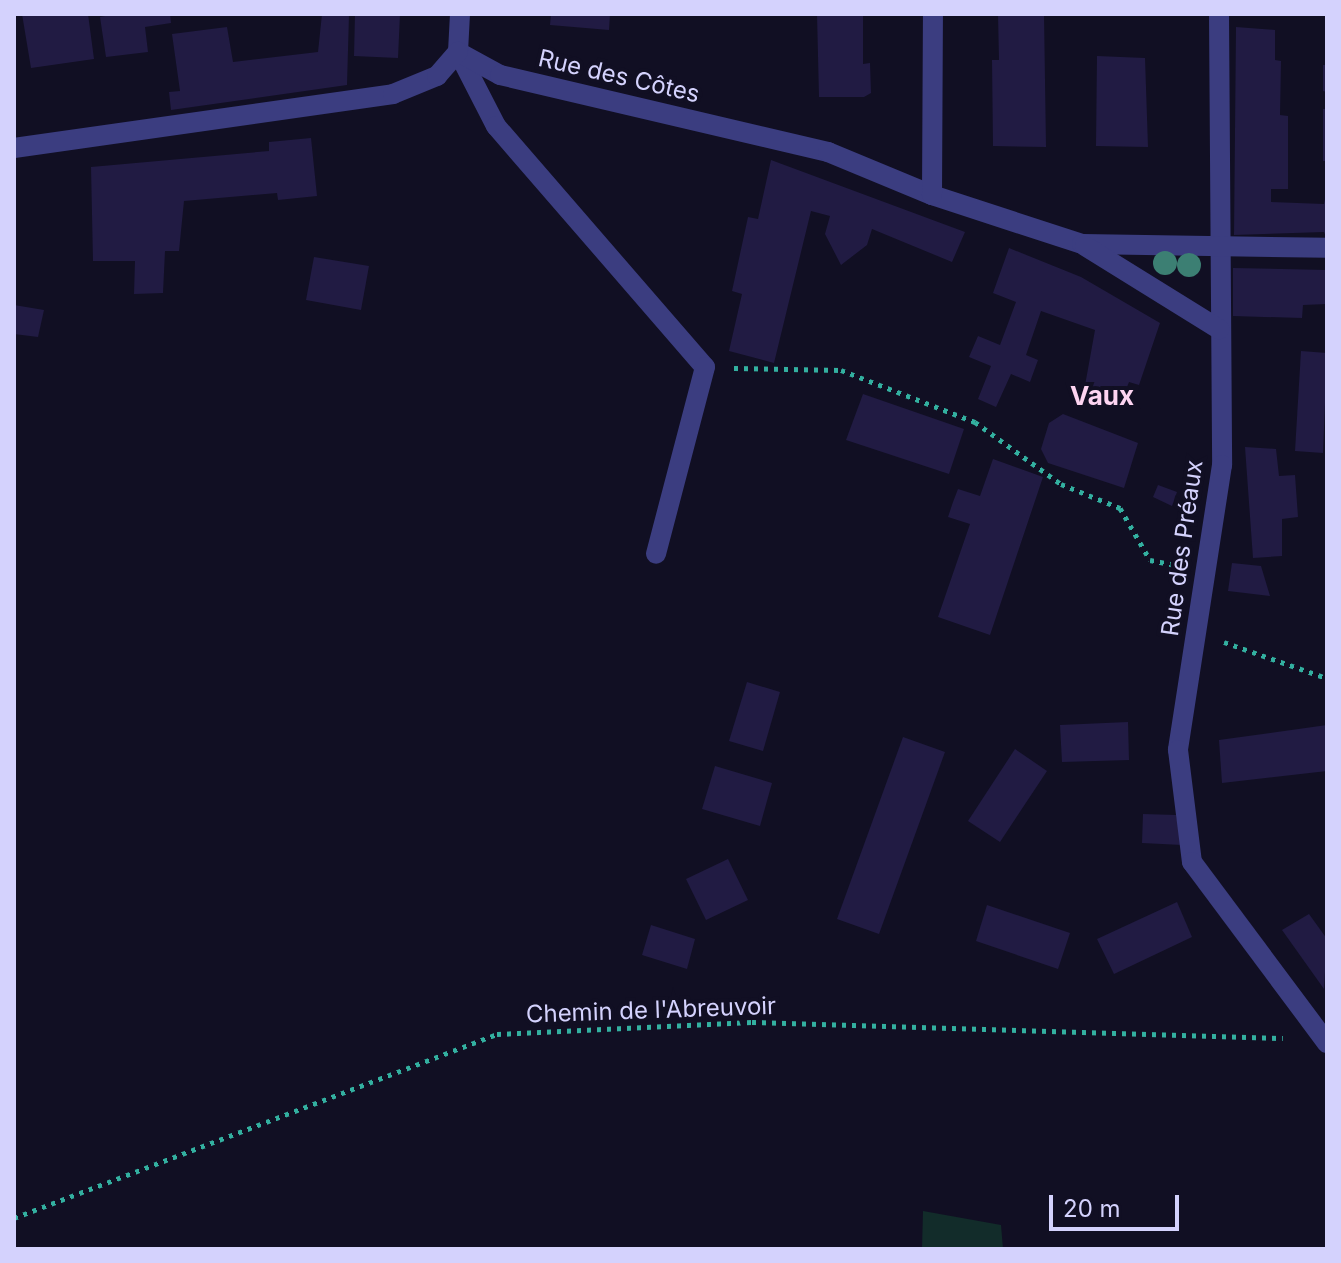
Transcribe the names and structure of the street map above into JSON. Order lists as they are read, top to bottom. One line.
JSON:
{"streets":{"street":["Rue des Côtes","Rue des Préaux"],"path":["Chemin de l'Abreuvoir"]},"crossings":[["Rue des Côtes","Rue des Préaux"],["Rue des Préaux","Chemin de l'Abreuvoir"]],"districts":["Vaux"],"scale_bar":"20 m"}
